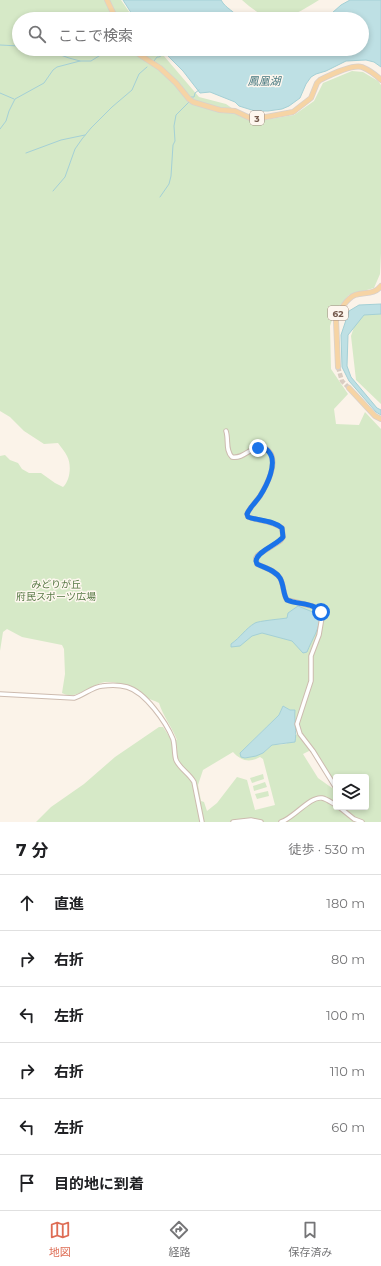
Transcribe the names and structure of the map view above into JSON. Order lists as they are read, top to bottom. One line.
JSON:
{"streets":{"main road":["3","62"]},"water":["鳳凰湖"],"parks":["みどりが丘 府民スポーツ広場"],"page":{"search":"ここで検索","heading":["7 分","徒歩 · 530 m"],"list":[["直進","180 m"],["右折","80 m"],["左折","100 m"],["右折","110 m"],["左折","60 m"],"目的地に到着"],"nav":["地図","経路","保存済み"]}}
